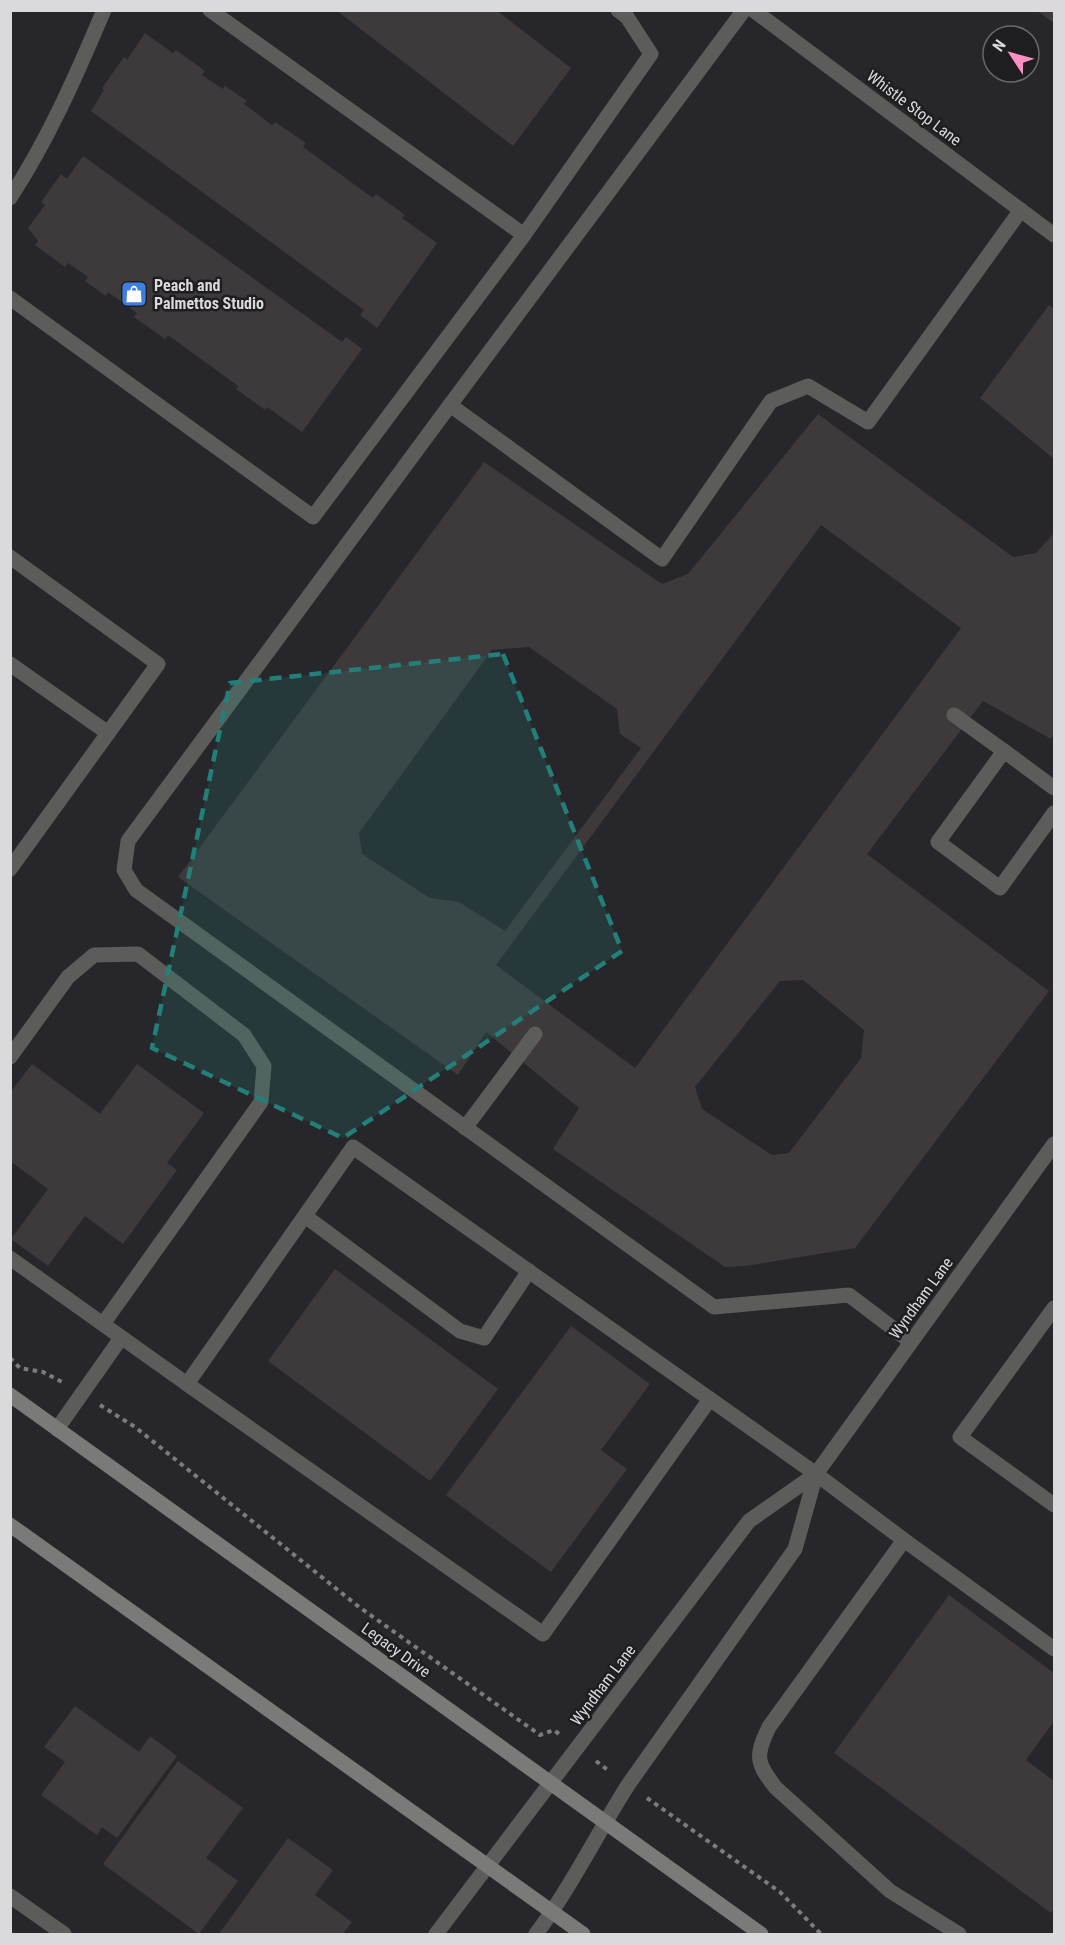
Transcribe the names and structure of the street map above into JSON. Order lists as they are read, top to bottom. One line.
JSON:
{"streets":{"main road":["Legacy Drive"],"street":["Whistle Stop Lane","Wyndham Lane"]},"crossings":[["Wyndham Lane","Legacy Drive"]],"places":{"shop":["Peach and Palmettos Studio"]},"north":"top left"}
